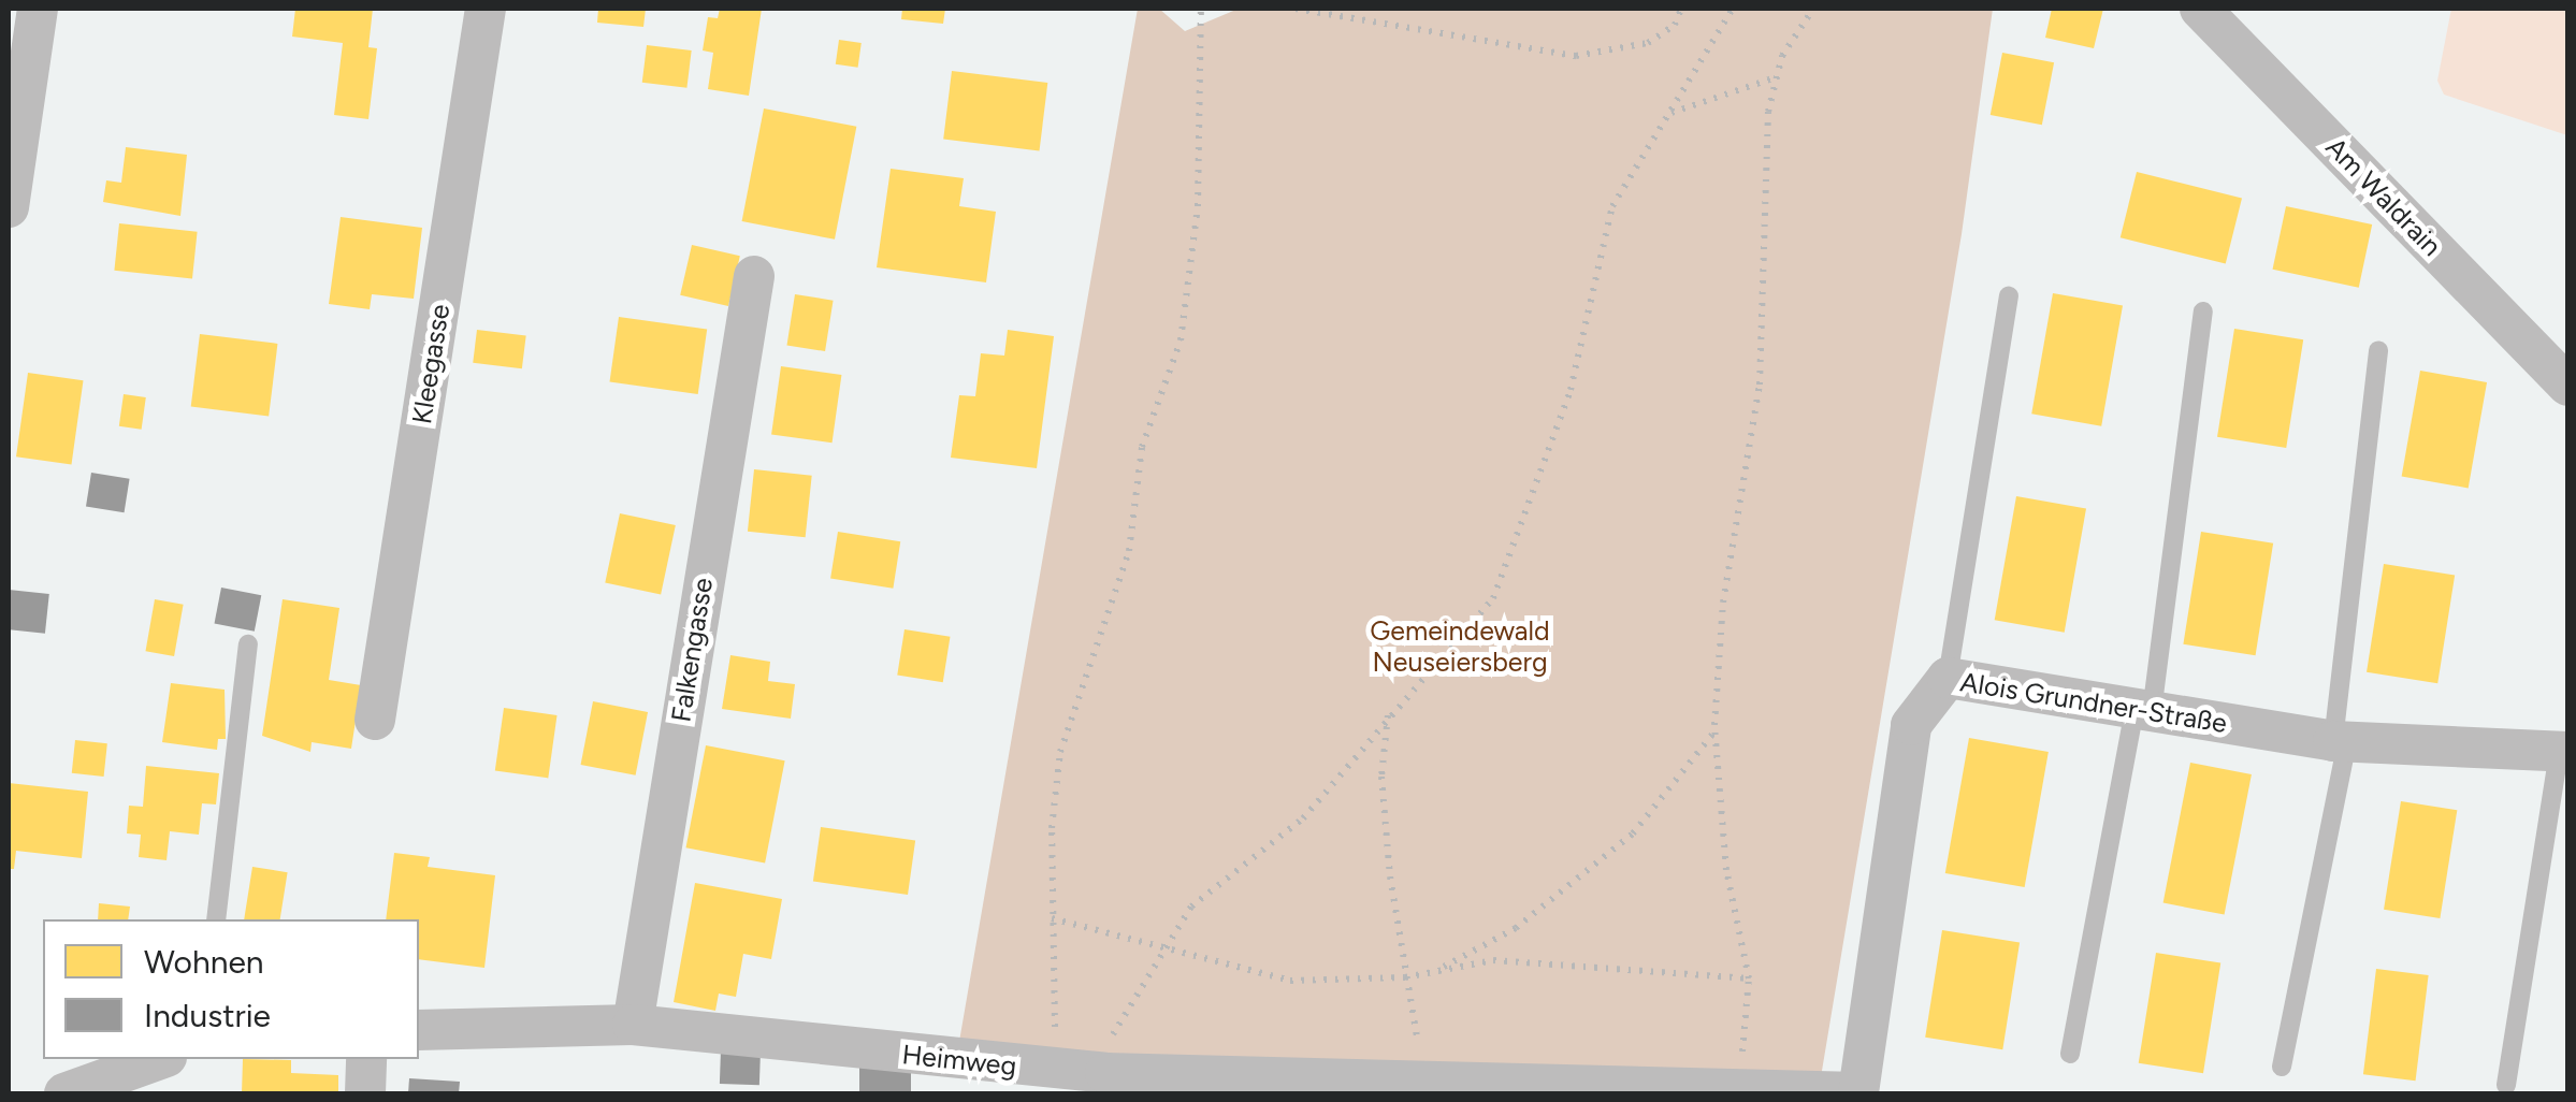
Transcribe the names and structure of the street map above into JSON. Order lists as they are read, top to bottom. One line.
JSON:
{"streets":{"street":["Am Waldrain","Kleegasse","Falkengasse","Alois Grundner-Straße","Heimweg"]},"crossings":[["Falkengasse","Heimweg"],["Alois Grundner-Straße","Heimweg"]],"parks":["Gemeindewald Neuseiersberg"],"legend":["Wohnen","Industrie"]}
